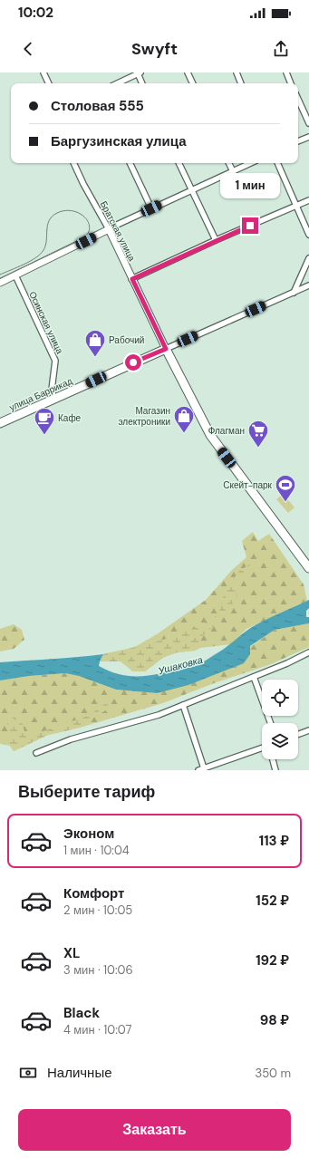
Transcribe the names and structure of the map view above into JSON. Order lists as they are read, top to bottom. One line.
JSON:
{"streets":{"main road":["улица Баррикад"],"street":["Братская улица","Осинская улица"]},"crossings":[["Братская улица","улица Баррикад"],["Осинская улица","улица Баррикад"]],"water":["Ушаковка"],"places":{"shop":["Рабочий","Магазин электроники"],"cafe":["Кафе"],"supermarket":["Флагман"],"sports":["Скейт-парк"]},"page":{"status":"10:02","header":"Swyft","banner":["Столовая 555","Баргузинская улица"],"bubble":"1 мин","heading":"Выберите тариф","list":[{"name":"Эконом","note":"1 мин · 10:04","value":"113 ₽"},{"name":"Комфорт","note":"2 мин · 10:05","value":"152 ₽"},{"name":"XL","note":"3 мин · 10:06","value":"192 ₽"},{"name":"Black","note":"4 мин · 10:07","value":"98 ₽"}],"pay":["Наличные","350 m"],"buttons":"Заказать"}}
